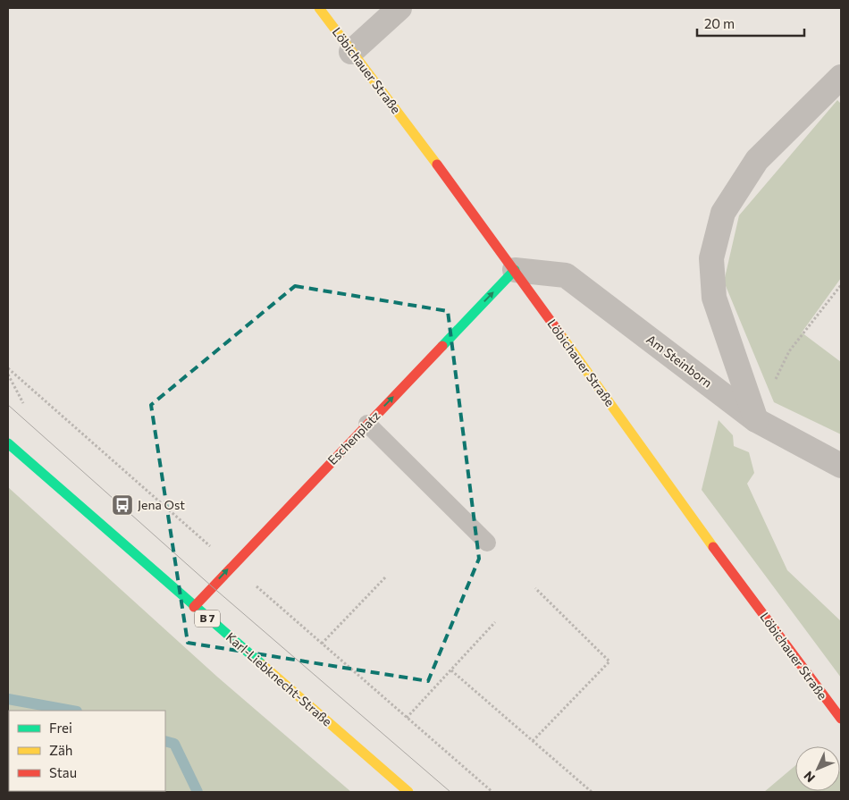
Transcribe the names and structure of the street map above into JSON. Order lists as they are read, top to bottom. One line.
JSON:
{"streets":{"street":["Löbichauer Straße","Am Steinborn","Eschenplatz","B 7","Karl-Liebknecht-Straße"]},"crossings":[["Löbichauer Straße","Am Steinborn"],["Löbichauer Straße","Eschenplatz"],["Am Steinborn","Eschenplatz"],["Eschenplatz","Karl-Liebknecht-Straße"]],"one_way":["Eschenplatz"],"places":{"bus stop":["Jena Ost"]},"legend":["Frei","Zäh","Stau"],"scale_bar":"20 m","north":"bottom left"}
